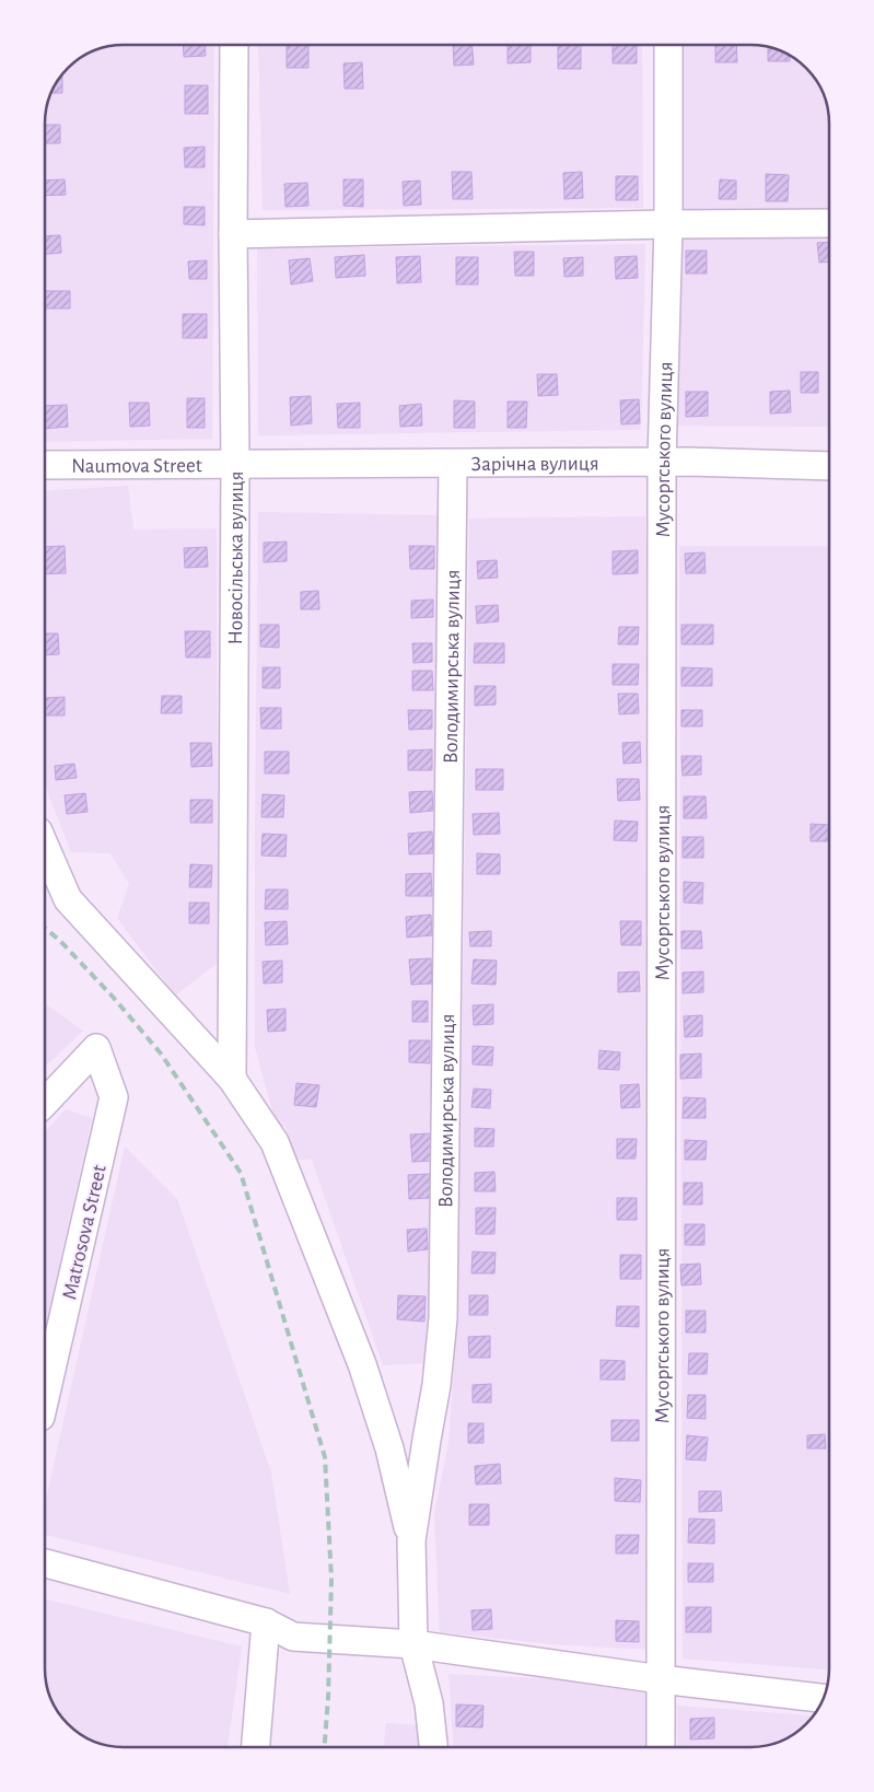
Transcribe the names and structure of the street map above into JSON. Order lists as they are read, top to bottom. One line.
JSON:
{"streets":{"street":["Мусоргського вулиця","Зарічна вулиця","Naumova Street","Новосільська вулиця","Володимирська вулиця","Matrosova Street"]},"crossings":[["Мусоргського вулиця","Зарічна вулиця"],["Зарічна вулиця","Naumova Street"],["Зарічна вулиця","Новосільська вулиця"],["Зарічна вулиця","Володимирська вулиця"],["Naumova Street","Новосільська вулиця"]]}
